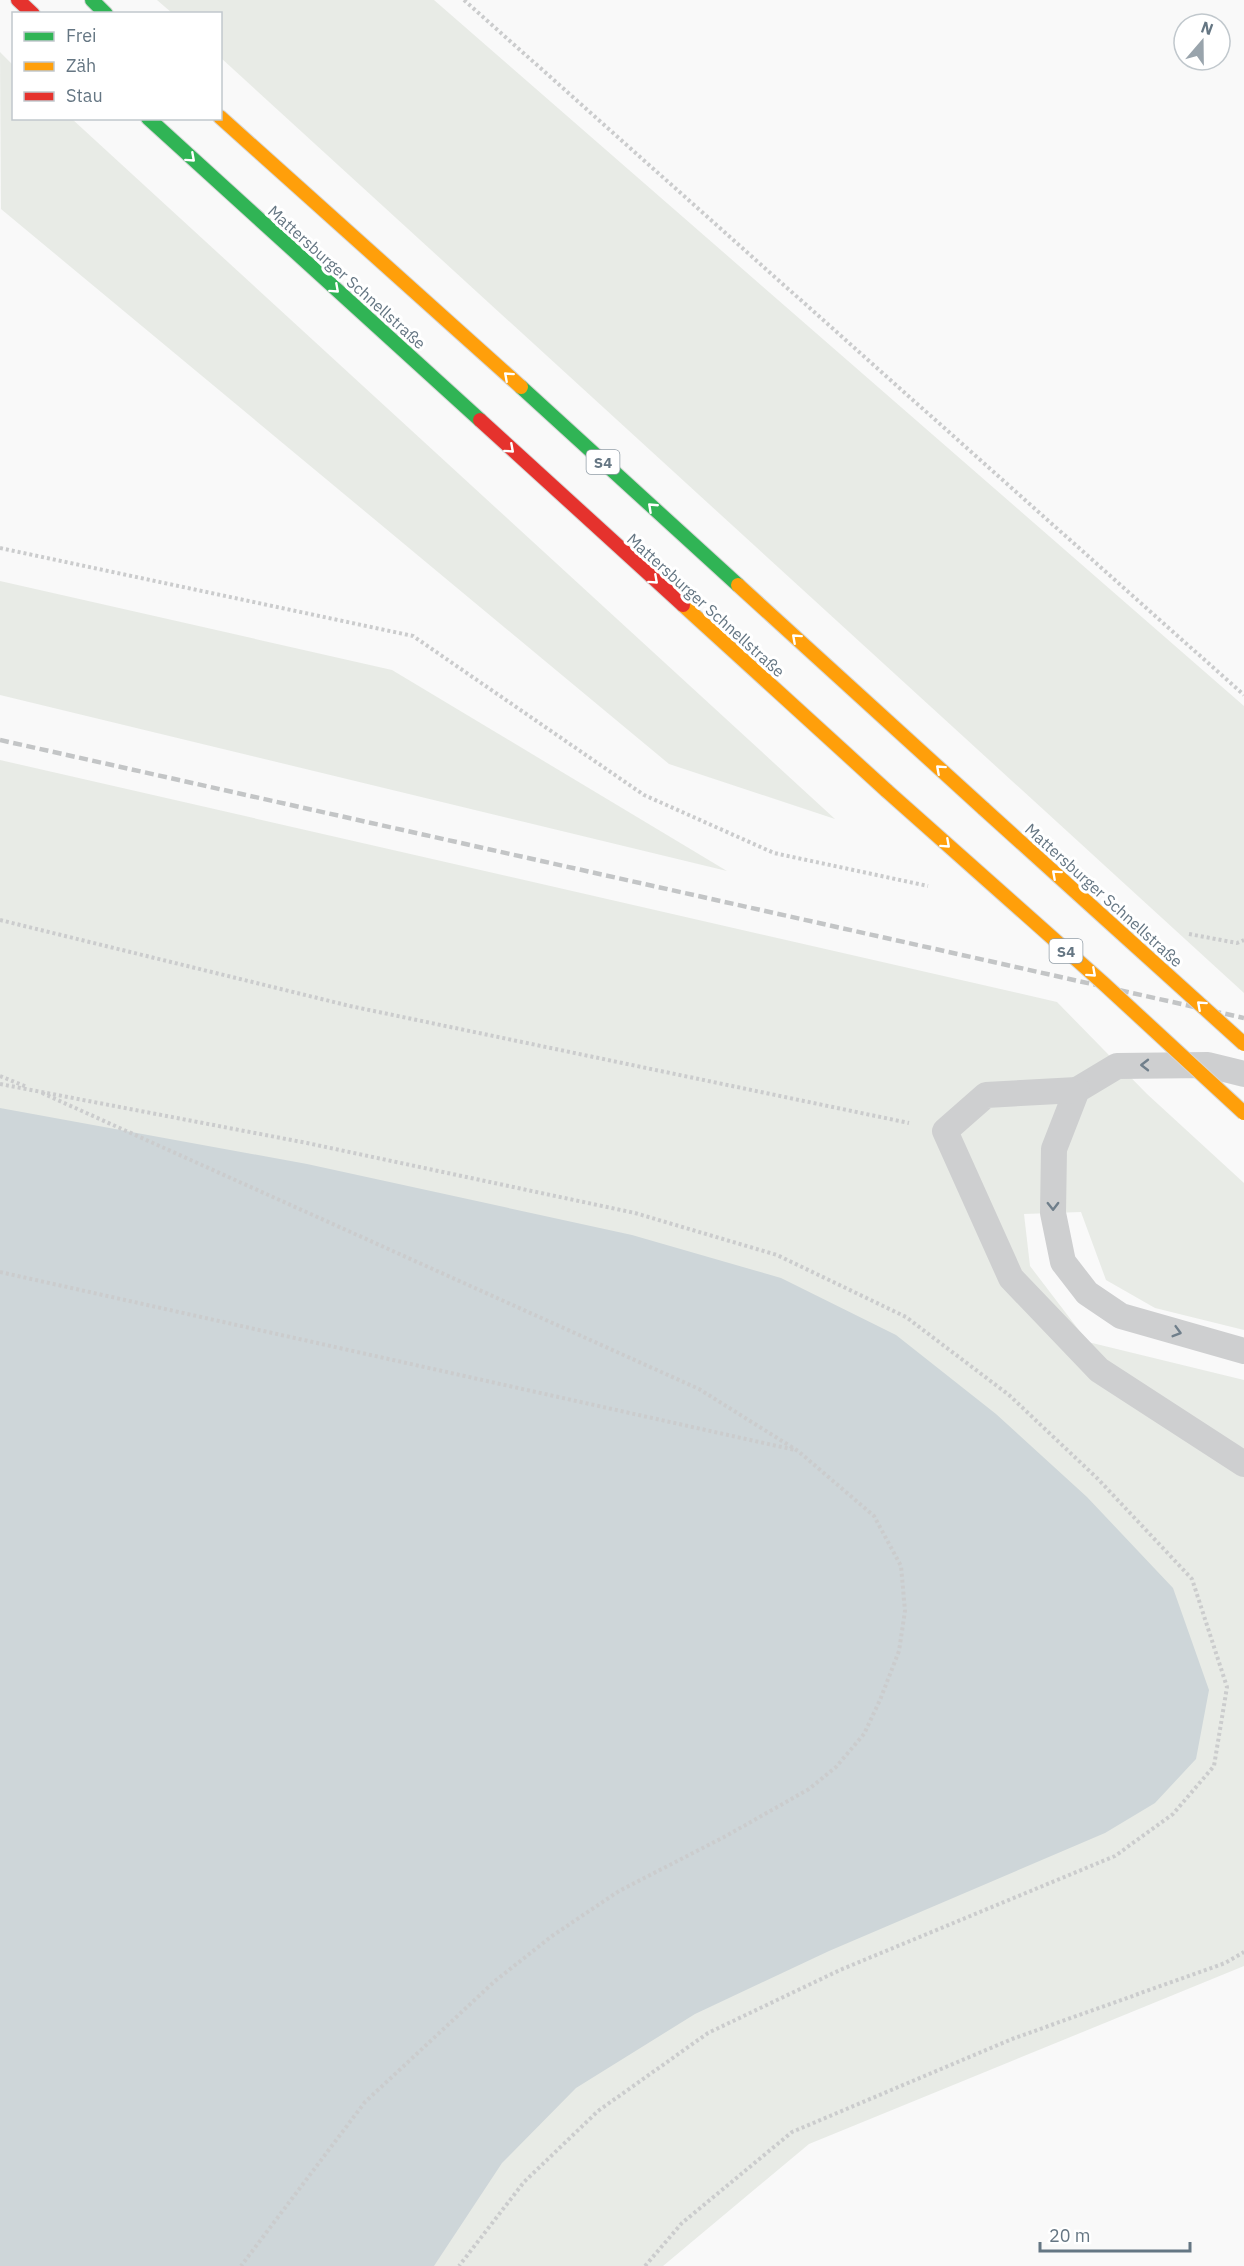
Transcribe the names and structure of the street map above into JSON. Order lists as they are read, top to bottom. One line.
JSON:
{"streets":{"highway":["Mattersburger Schnellstraße","S4"]},"legend":["Frei","Zäh","Stau"],"scale_bar":"20 m","north":"top"}
